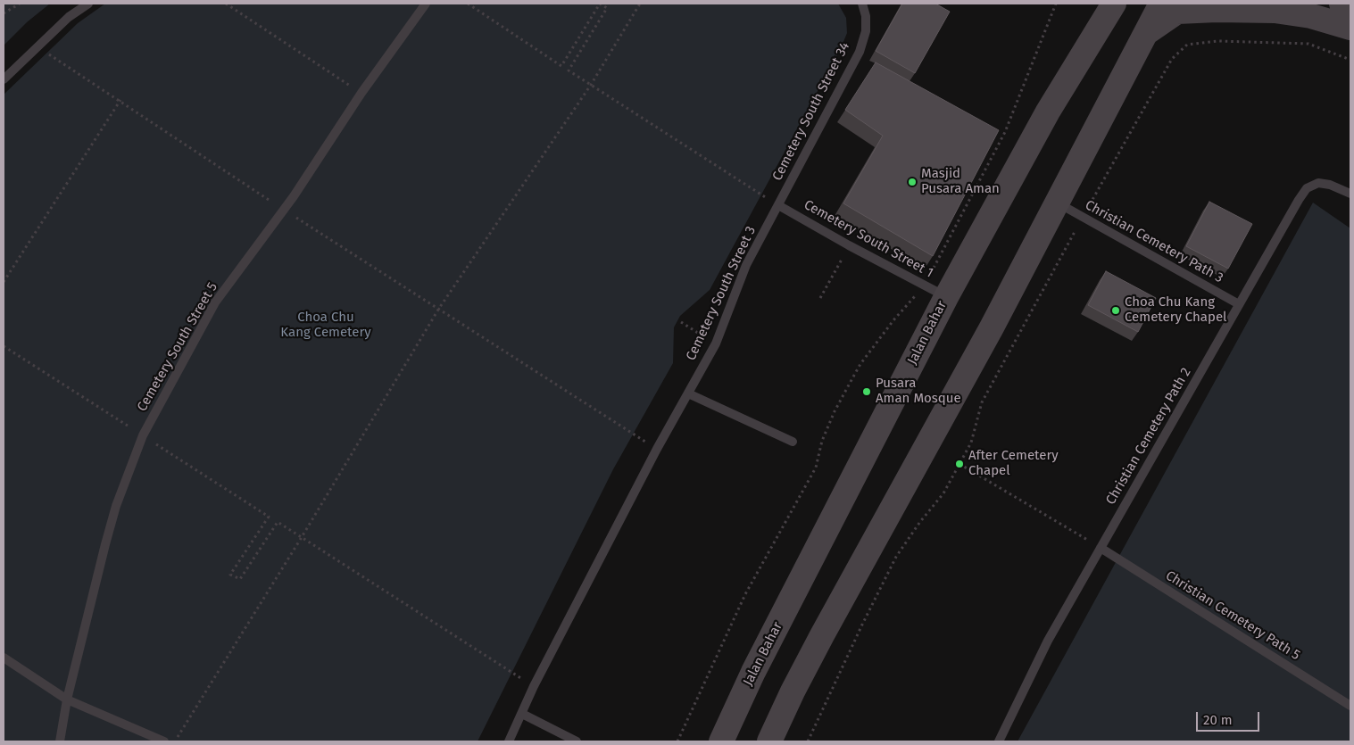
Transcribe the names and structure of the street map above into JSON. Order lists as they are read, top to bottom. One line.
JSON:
{"streets":{"main road":["Jalan Bahar"],"lane":["Cemetery South Street 34","Cemetery South Street 1","Christian Cemetery Path 3","Cemetery South Street 3","Cemetery South Street 5","Christian Cemetery Path 2","Christian Cemetery Path 5"]},"crossings":[["Cemetery South Street 34","Cemetery South Street 1"],["Cemetery South Street 34","Cemetery South Street 3"],["Cemetery South Street 1","Cemetery South Street 3"],["Cemetery South Street 1","Jalan Bahar"],["Christian Cemetery Path 3","Christian Cemetery Path 2"],["Christian Cemetery Path 2","Christian Cemetery Path 5"]],"parks":["Choa Chu Kang Cemetery"],"places":["Masjid Pusara Aman","Choa Chu Kang Cemetery Chapel","Pusara Aman Mosque","After Cemetery Chapel"],"scale_bar":"20 m"}
